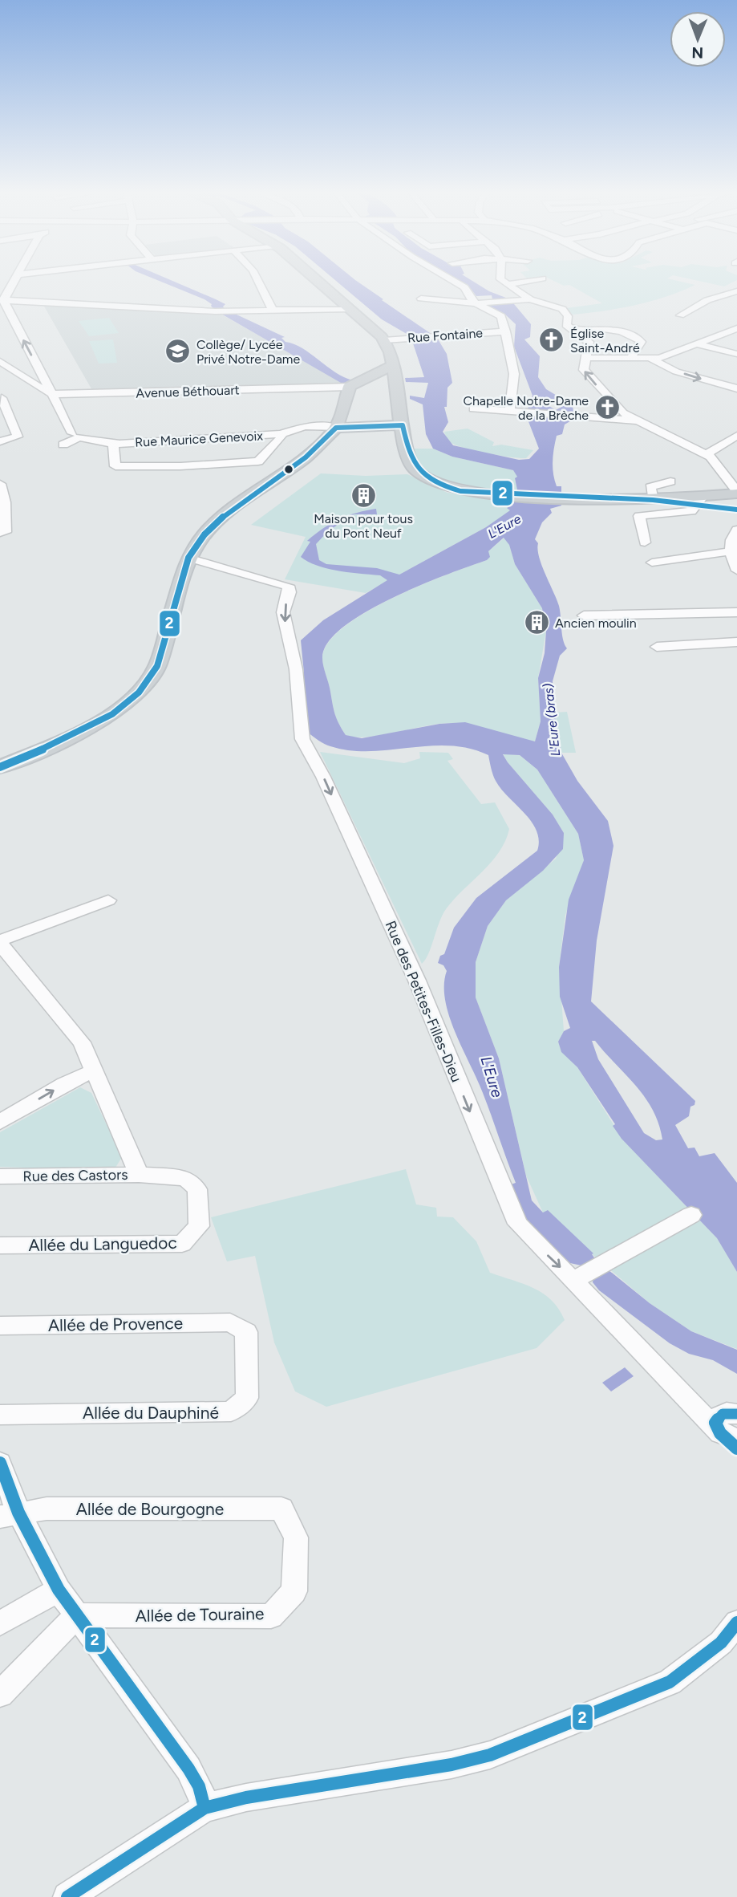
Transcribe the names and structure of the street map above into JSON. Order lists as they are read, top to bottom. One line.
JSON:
{"streets":{"street":["Rue Fontaine","Avenue Béthouart","Rue Maurice Genevoix","Rue des Petites-Filles-Dieu","Rue des Castors","Allée du Languedoc","Allée de Provence","Allée du Dauphiné","Allée de Bourgogne","Allée de Touraine"]},"crossings":[["Rue des Castors","Allée du Languedoc"],["Allée de Provence","Allée du Dauphiné"],["Allée de Bourgogne","Allée de Touraine"]],"one_way":["Rue des Petites-Filles-Dieu"],"water":["L'Eure","L'Eure (bras)"],"places":{"church":["Église Saint-André","Chapelle Notre-Dame de la Brèche"],"school or university":["Collège/ Lycée Privé Notre-Dame"],"building":["Maison pour tous du Pont Neuf","Ancien moulin"]},"lines":["transit line 2"],"north":"bottom"}
